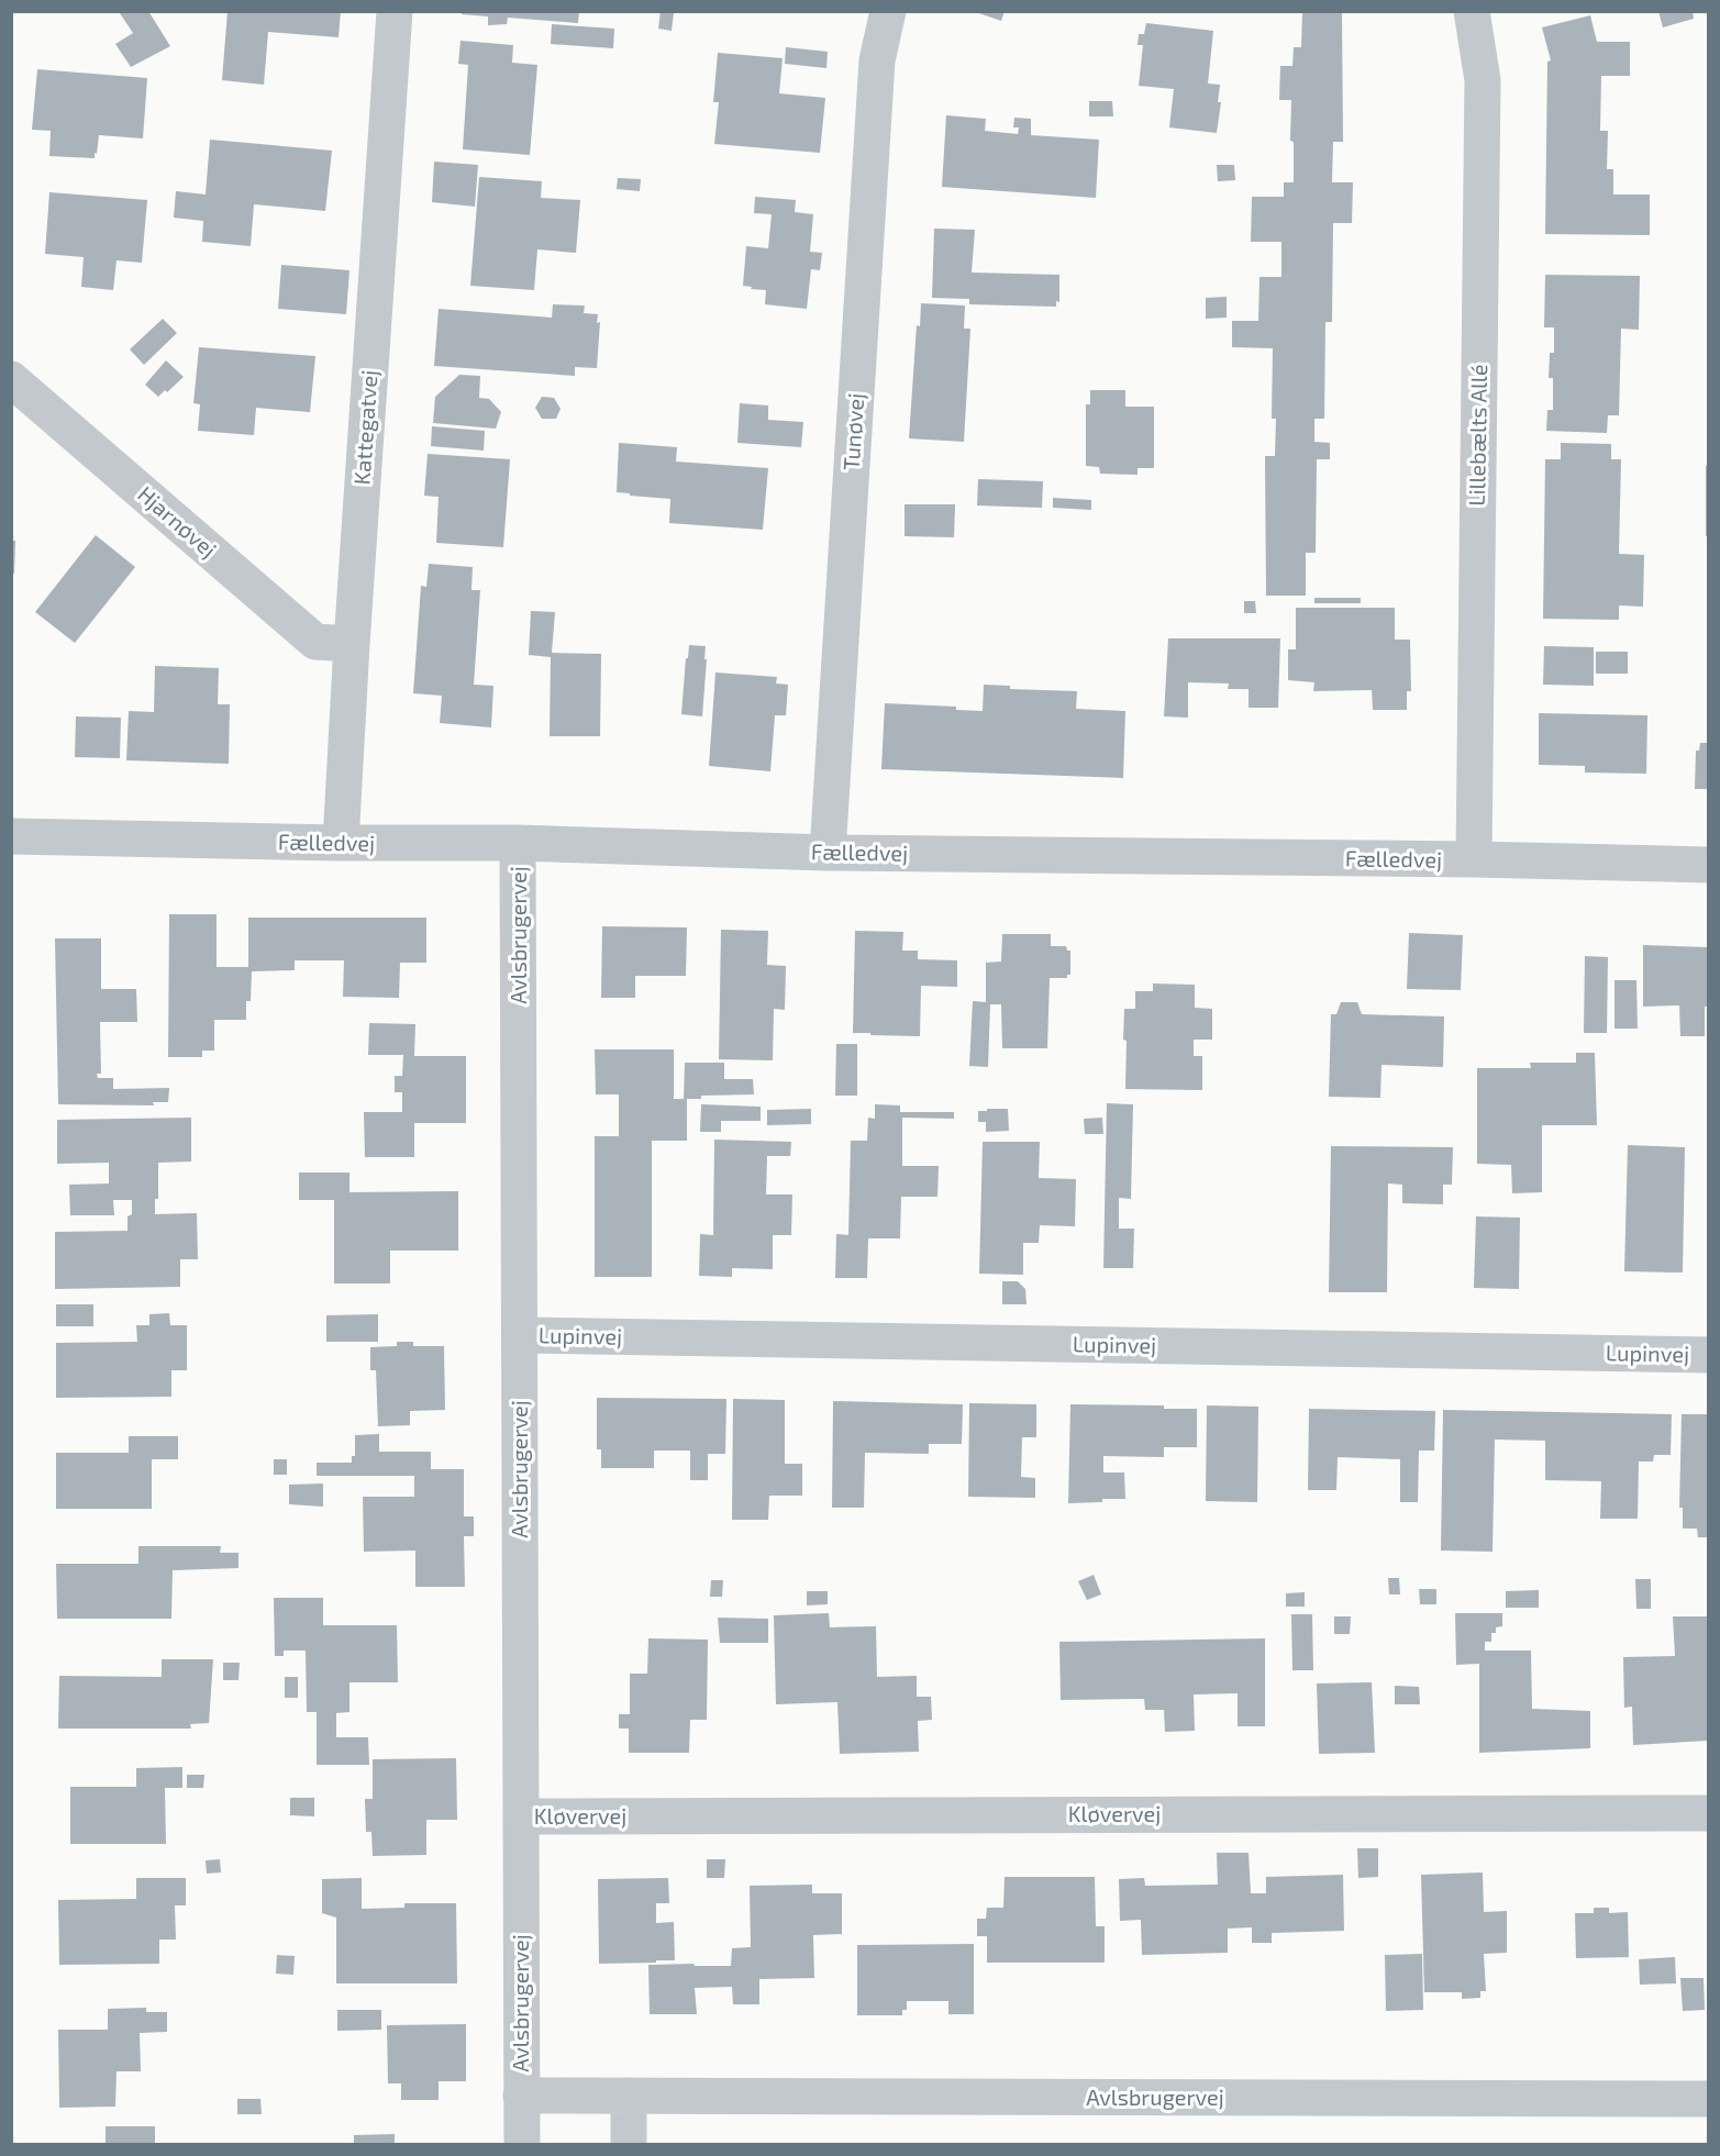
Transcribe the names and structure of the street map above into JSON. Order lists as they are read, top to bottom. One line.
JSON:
{"streets":{"street":["Kattegatvej","Tunøvej","Lillebælts Allé","Hjarnøvej","Fælledvej","Avlsbrugervej","Lupinvej","Kløvervej"]},"crossings":[["Kattegatvej","Hjarnøvej"],["Kattegatvej","Fælledvej"],["Tunøvej","Fælledvej"],["Lillebælts Allé","Fælledvej"],["Fælledvej","Avlsbrugervej"],["Avlsbrugervej","Lupinvej"],["Avlsbrugervej","Kløvervej"]]}
